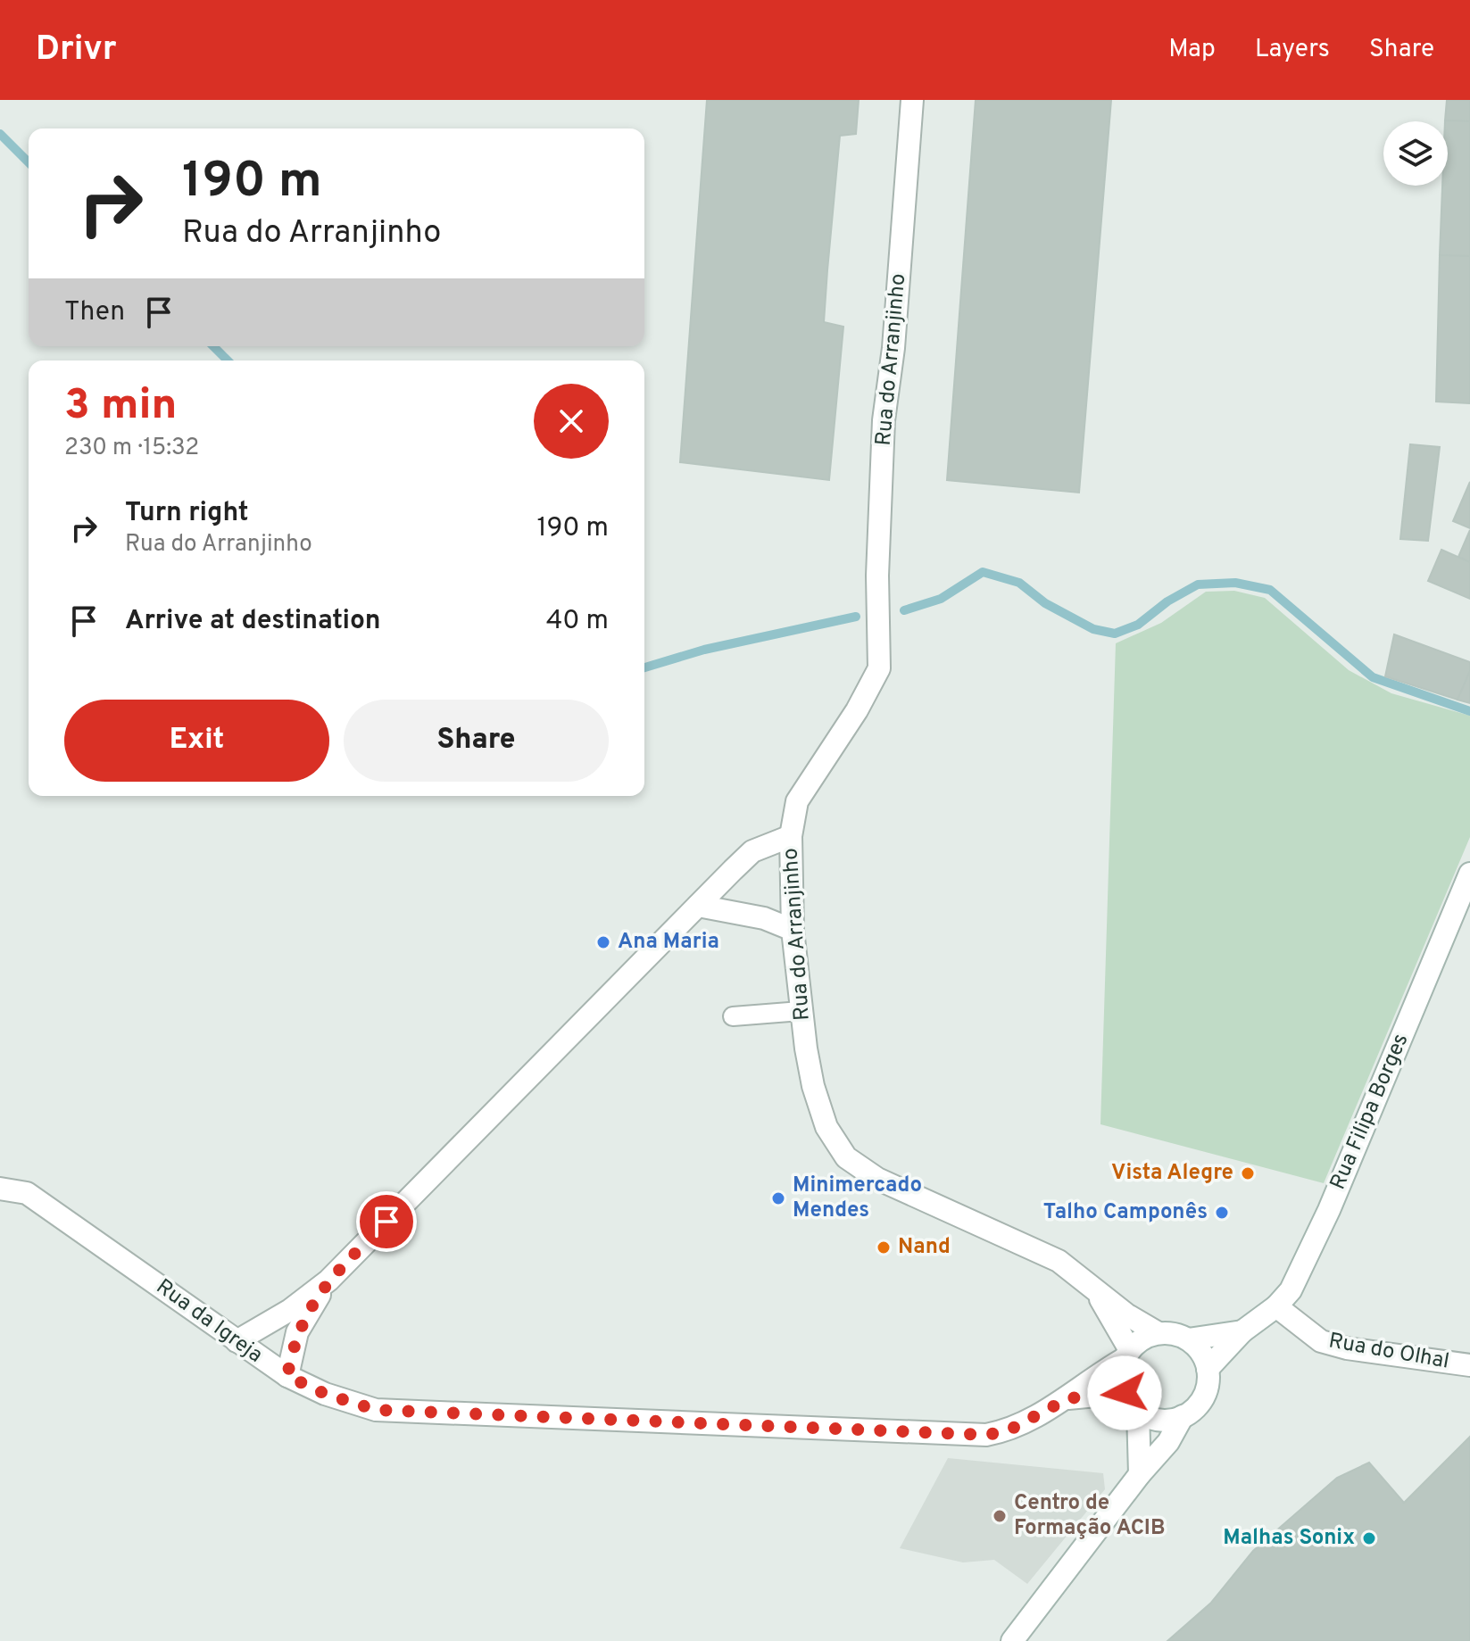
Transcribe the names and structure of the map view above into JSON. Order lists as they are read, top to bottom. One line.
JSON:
{"streets":{"street":["Rua do Arranjinho","Rua Filipa Borges","Rua da Igreja","Rua do Olhal"]},"crossings":[["Rua do Arranjinho","Rua Filipa Borges"],["Rua do Arranjinho","Rua da Igreja"],["Rua Filipa Borges","Rua da Igreja"],["Rua Filipa Borges","Rua do Olhal"]],"places":["Ana Maria","Vista Alegre","Minimercado Mendes","Talho Camponês","Nand","Centro de Formação ACIB","Malhas Sonix"],"page":{"header":"Drivr","nav":["Map","Layers","Share"],"turn":["190 m","Rua do Arranjinho"],"then":"Then","heading":["3 min","230 m · 15:32"],"list":[{"name":"Turn right","note":"Rua do Arranjinho","value":"190 m"},{"name":"Arrive at destination","value":"40 m"}],"buttons":["Exit","Share"]}}
